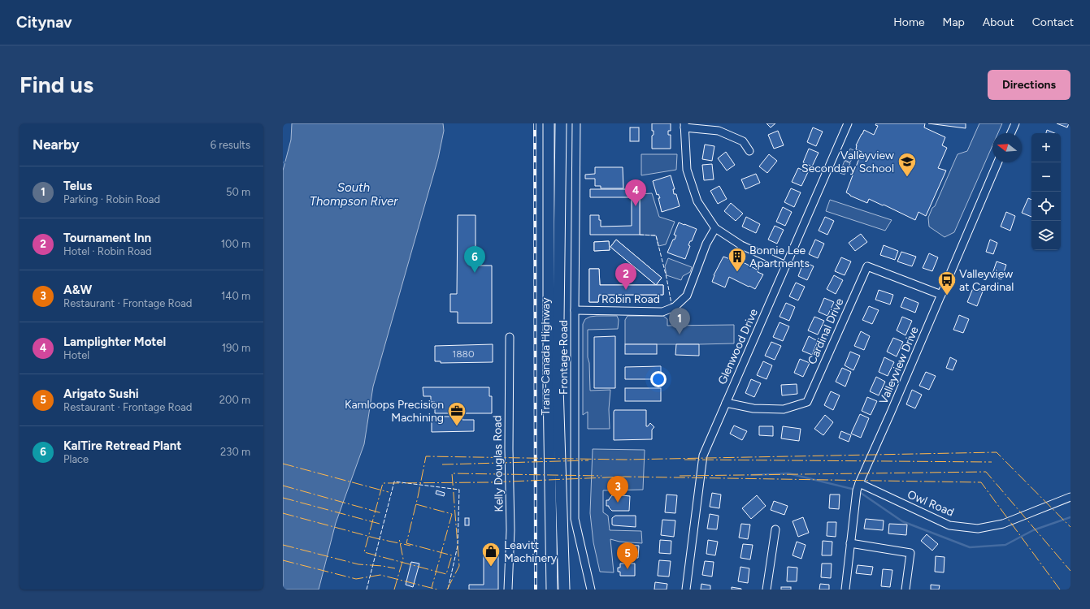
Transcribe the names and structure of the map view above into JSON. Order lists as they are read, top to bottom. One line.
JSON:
{"streets":{"highway":["Trans-Canada Highway"],"street":["Robin Road","Cardinal Drive","Glenwood Drive","Frontage Road","Valleyview Drive","Kelly Douglas Road","Owl Road"]},"crossings":[["Robin Road","Frontage Road"],["Cardinal Drive","Glenwood Drive"],["Cardinal Drive","Valleyview Drive"],["Valleyview Drive","Owl Road"]],"water":["South Thompson River"],"places":{"school or university":["Valleyview Secondary School"],"building":["Bonnie Lee Apartments"],"bus stop":["Valleyview at Cardinal"],"office":["Kamloops Precision Machining"],"shop":["Leavitt Machinery"]},"house_numbers":["1880"],"north":"left","page":{"header":"Citynav","nav":["Home","Map","About","Contact"],"buttons":"Directions","title":"Find us","heading":["Nearby","6 results"],"map_buttons":["+","−"],"list":[{"mark":"1","name":"Telus","note":"Parking · Robin Road","value":"50 m"},{"mark":"2","name":"Tournament Inn","note":"Hotel · Robin Road","value":"100 m"},{"mark":"3","name":"A&W","note":"Restaurant · Frontage Road","value":"140 m"},{"mark":"4","name":"Lamplighter Motel","note":"Hotel","value":"190 m"},{"mark":"5","name":"Arigato Sushi","note":"Restaurant · Frontage Road","value":"200 m"},{"mark":"6","name":"KalTire Retread Plant","note":"Place","value":"230 m"}],"pins":["4","6","2","1","3","5"]}}
